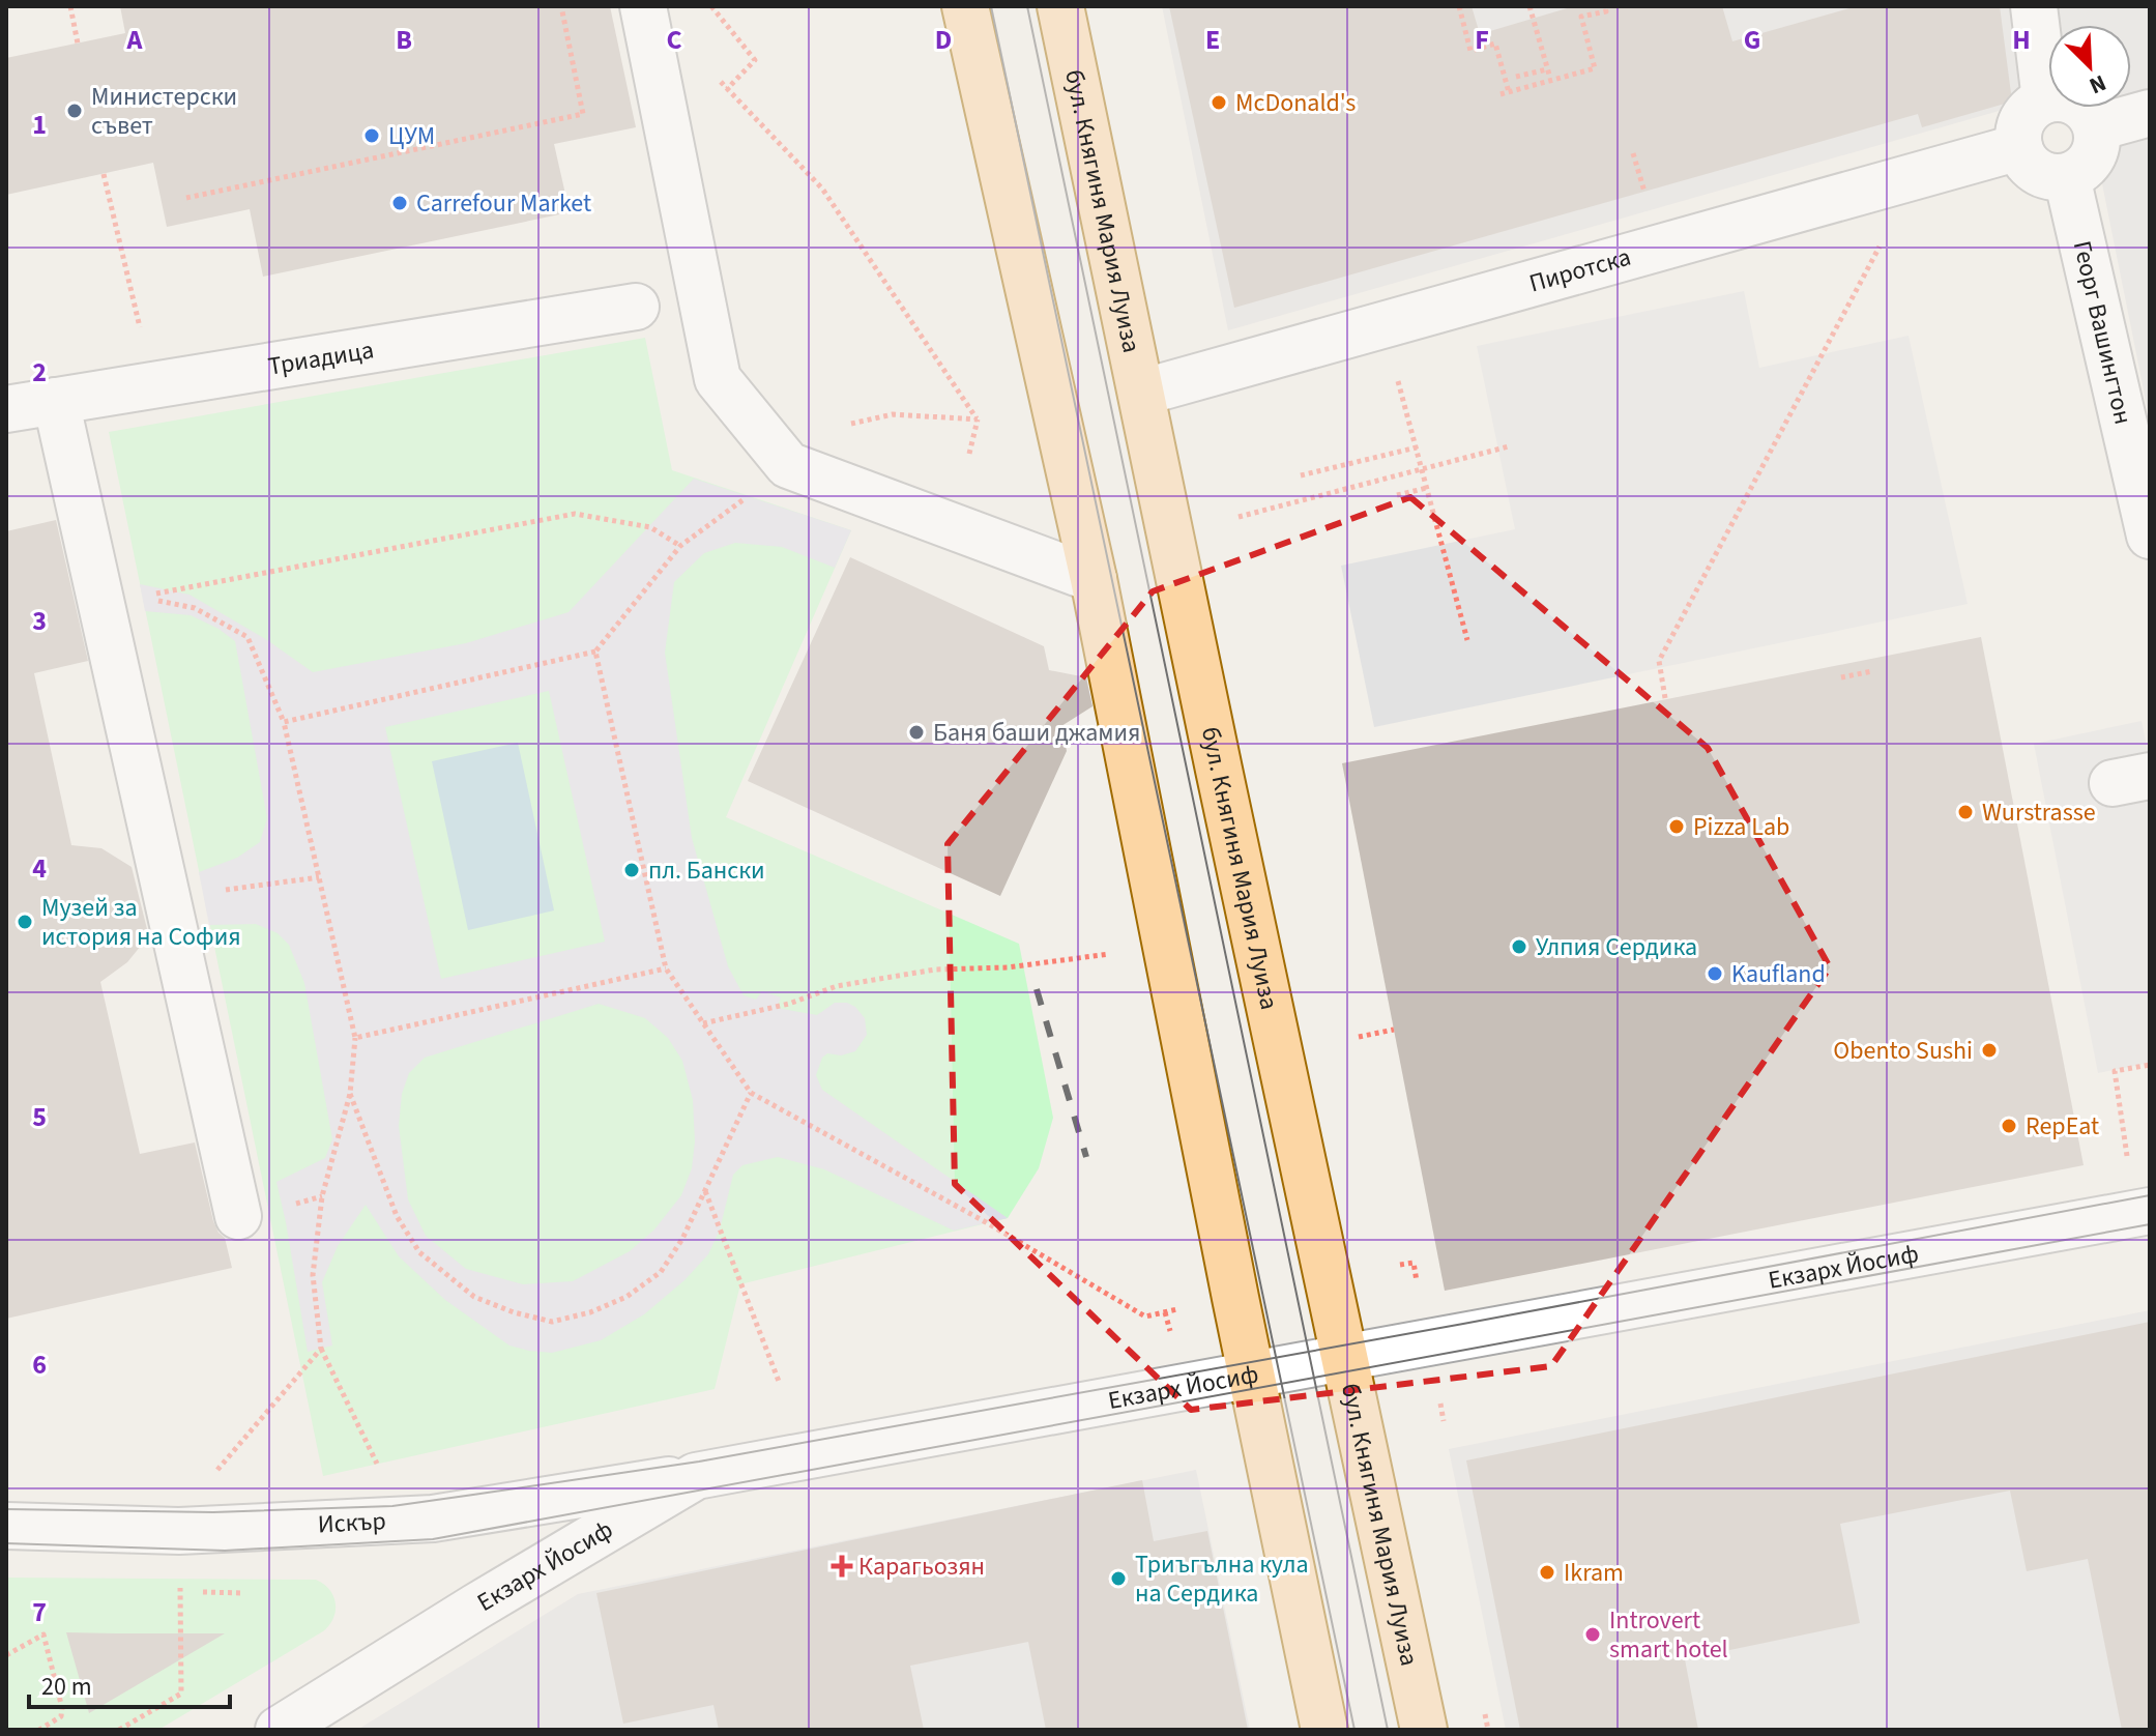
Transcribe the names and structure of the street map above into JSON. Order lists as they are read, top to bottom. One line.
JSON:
{"streets":{"main road":["бул. Княгиня Мария Луиза"],"street":["Пиротска","Георг Вашингтон","Триадица","Екзарх Йосиф","Искър"]},"crossings":[["бул. Княгиня Мария Луиза","Пиротска"],["бул. Княгиня Мария Луиза","Екзарх Йосиф"],["Пиротска","Георг Вашингтон"],["Екзарх Йосиф","Искър"]],"places":{"other":["McDonald's","Министерски съвет","ЦУМ","Carrefour Market","Баня баши джамия","Wurstrasse","Pizza Lab","пл. Бански","Музей за история на София","Улпия Сердика","Kaufland","Obento Sushi","RepEat","Ikram","Триъгълна кула на Сердика","Introvert smart hotel"],"health":["Карагьозян"]},"scale_bar":"20 m","north":"bottom right","grid":{"columns":["A","B","C","D","E","F","G","H"],"rows":["1","2","3","4","5","6","7"]}}
